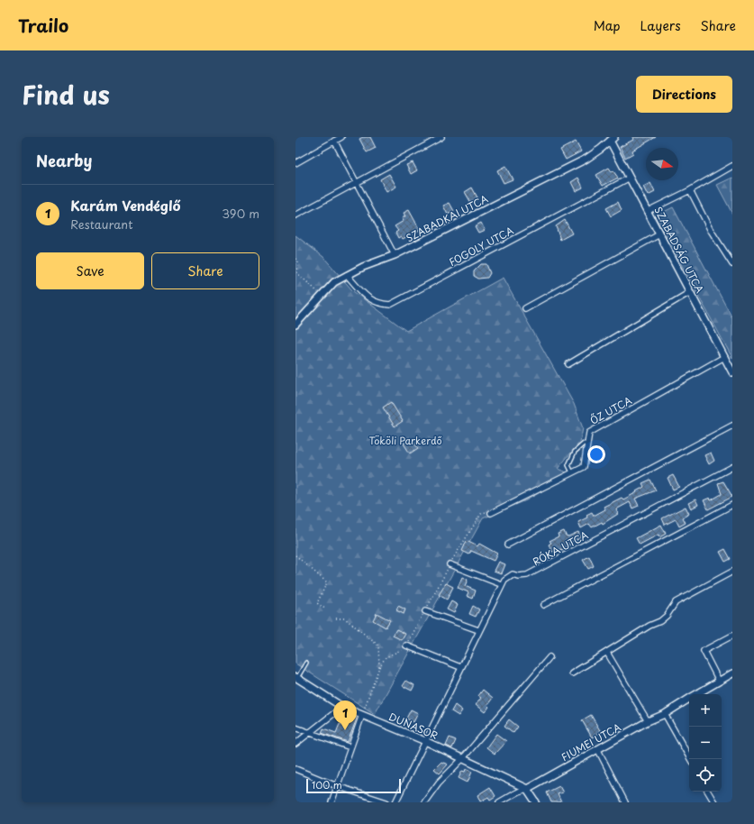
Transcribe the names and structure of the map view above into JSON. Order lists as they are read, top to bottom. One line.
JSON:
{"streets":{"street":["SZABADKAI UTCA","FOGOLY UTCA","SZABADSÁG UTCA","ŐZ UTCA","RÓKA UTCA","DUNASOR","FIUMEI UTCA"]},"crossings":[["SZABADKAI UTCA","FOGOLY UTCA"],["SZABADKAI UTCA","SZABADSÁG UTCA"],["FOGOLY UTCA","SZABADSÁG UTCA"],["SZABADSÁG UTCA","ŐZ UTCA"],["DUNASOR","FIUMEI UTCA"]],"parks":["Tököli Parkerdő"],"scale_bar":"100 m","north":"right","page":{"header":"Trailo","nav":["Map","Layers","Share"],"title":"Find us","buttons":["Directions",["Save","Share"]],"heading":"Nearby","list":[{"mark":"1","name":"Karám Vendéglő","note":"Restaurant","value":"390 m"}],"map_buttons":["+","−"],"pins":"1","scale":"100 m"}}
